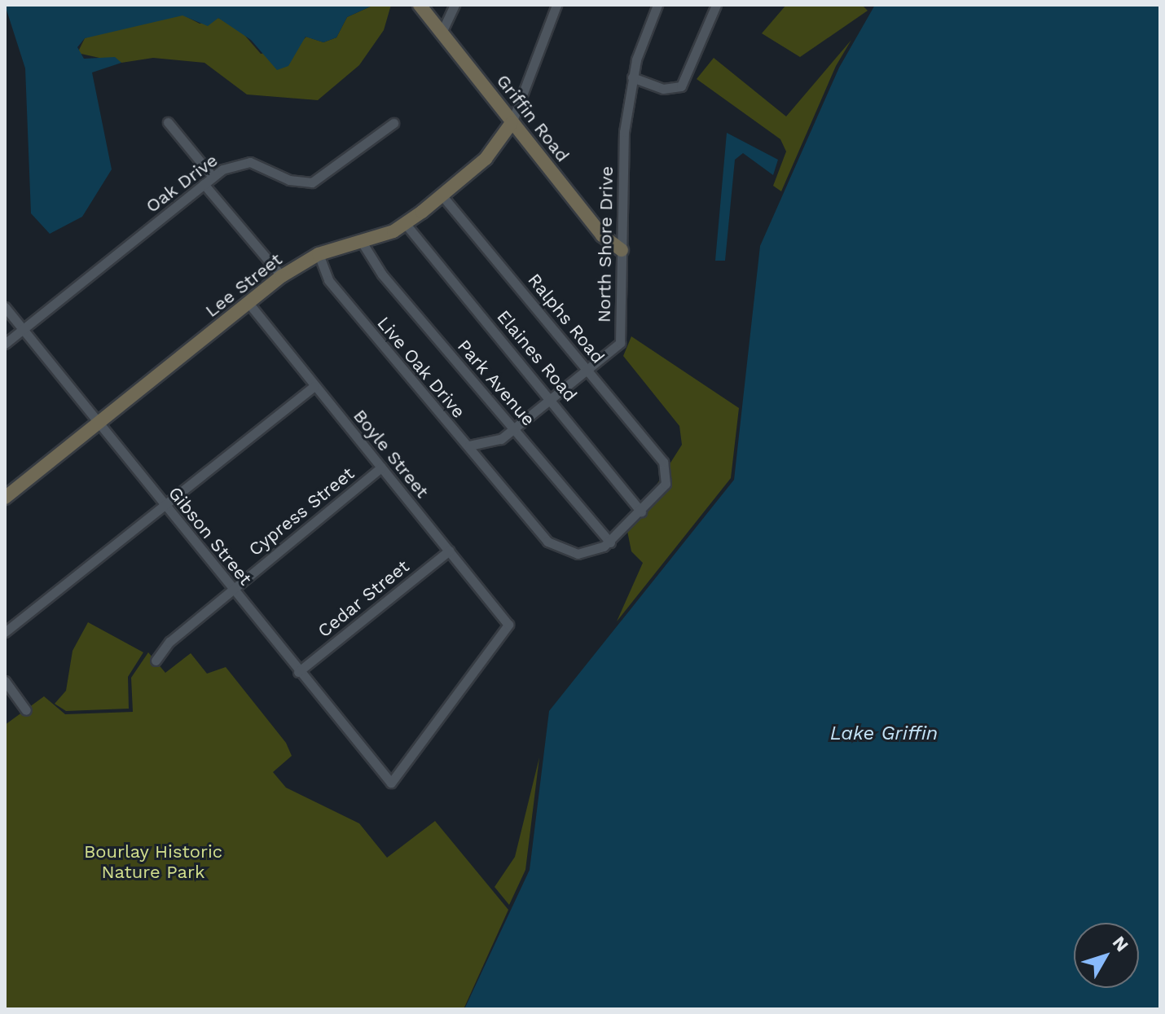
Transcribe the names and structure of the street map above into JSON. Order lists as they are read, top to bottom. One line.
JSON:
{"streets":{"street":["Griffin Road","Oak Drive","North Shore Drive","Lee Street","Ralphs Road","Elaines Road","Live Oak Drive","Park Avenue","Boyle Street","Cypress Street","Gibson Street","Cedar Street"]},"crossings":[["Griffin Road","North Shore Drive"],["Griffin Road","Lee Street"],["Oak Drive","Gibson Street"],["North Shore Drive","Ralphs Road"],["North Shore Drive","Elaines Road"],["North Shore Drive","Live Oak Drive"],["North Shore Drive","Park Avenue"],["Lee Street","Ralphs Road"],["Lee Street","Elaines Road"],["Lee Street","Live Oak Drive"],["Lee Street","Park Avenue"],["Lee Street","Boyle Street"],["Lee Street","Gibson Street"],["Ralphs Road","Elaines Road"],["Live Oak Drive","Park Avenue"],["Boyle Street","Cypress Street"],["Boyle Street","Gibson Street"],["Boyle Street","Cedar Street"],["Cypress Street","Gibson Street"],["Gibson Street","Cedar Street"]],"water":["Lake Griffin"],"parks":["Bourlay Historic Nature Park"],"north":"top right"}
